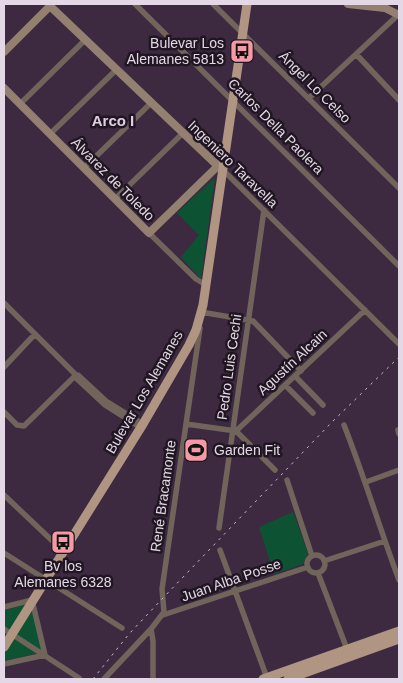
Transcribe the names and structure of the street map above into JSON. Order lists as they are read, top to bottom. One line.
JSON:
{"streets":{"main road":["Ingeniero Taravella","Álvarez de Toledo","Bulevar Los Alemanes"],"street":["Ángel Lo Celso","Carlos Della Paolera","Agustín Alcain","Pedro Luis Cechi","René Bracamonte","Juan Alba Posse"]},"crossings":[["Ángel Lo Celso","Bulevar Los Alemanes"],["Carlos Della Paolera","Bulevar Los Alemanes"],["Ingeniero Taravella","Agustín Alcain"],["Ingeniero Taravella","Pedro Luis Cechi"],["Ingeniero Taravella","Bulevar Los Alemanes"],["Álvarez de Toledo","Bulevar Los Alemanes"],["Agustín Alcain","Pedro Luis Cechi"],["Bulevar Los Alemanes","René Bracamonte"],["René Bracamonte","Juan Alba Posse"]],"districts":["Arco I"],"places":{"bus stop":["Bulevar Los Alemanes 5813","Bv los Alemanes 6328"],"sports":["Garden Fit"]}}
